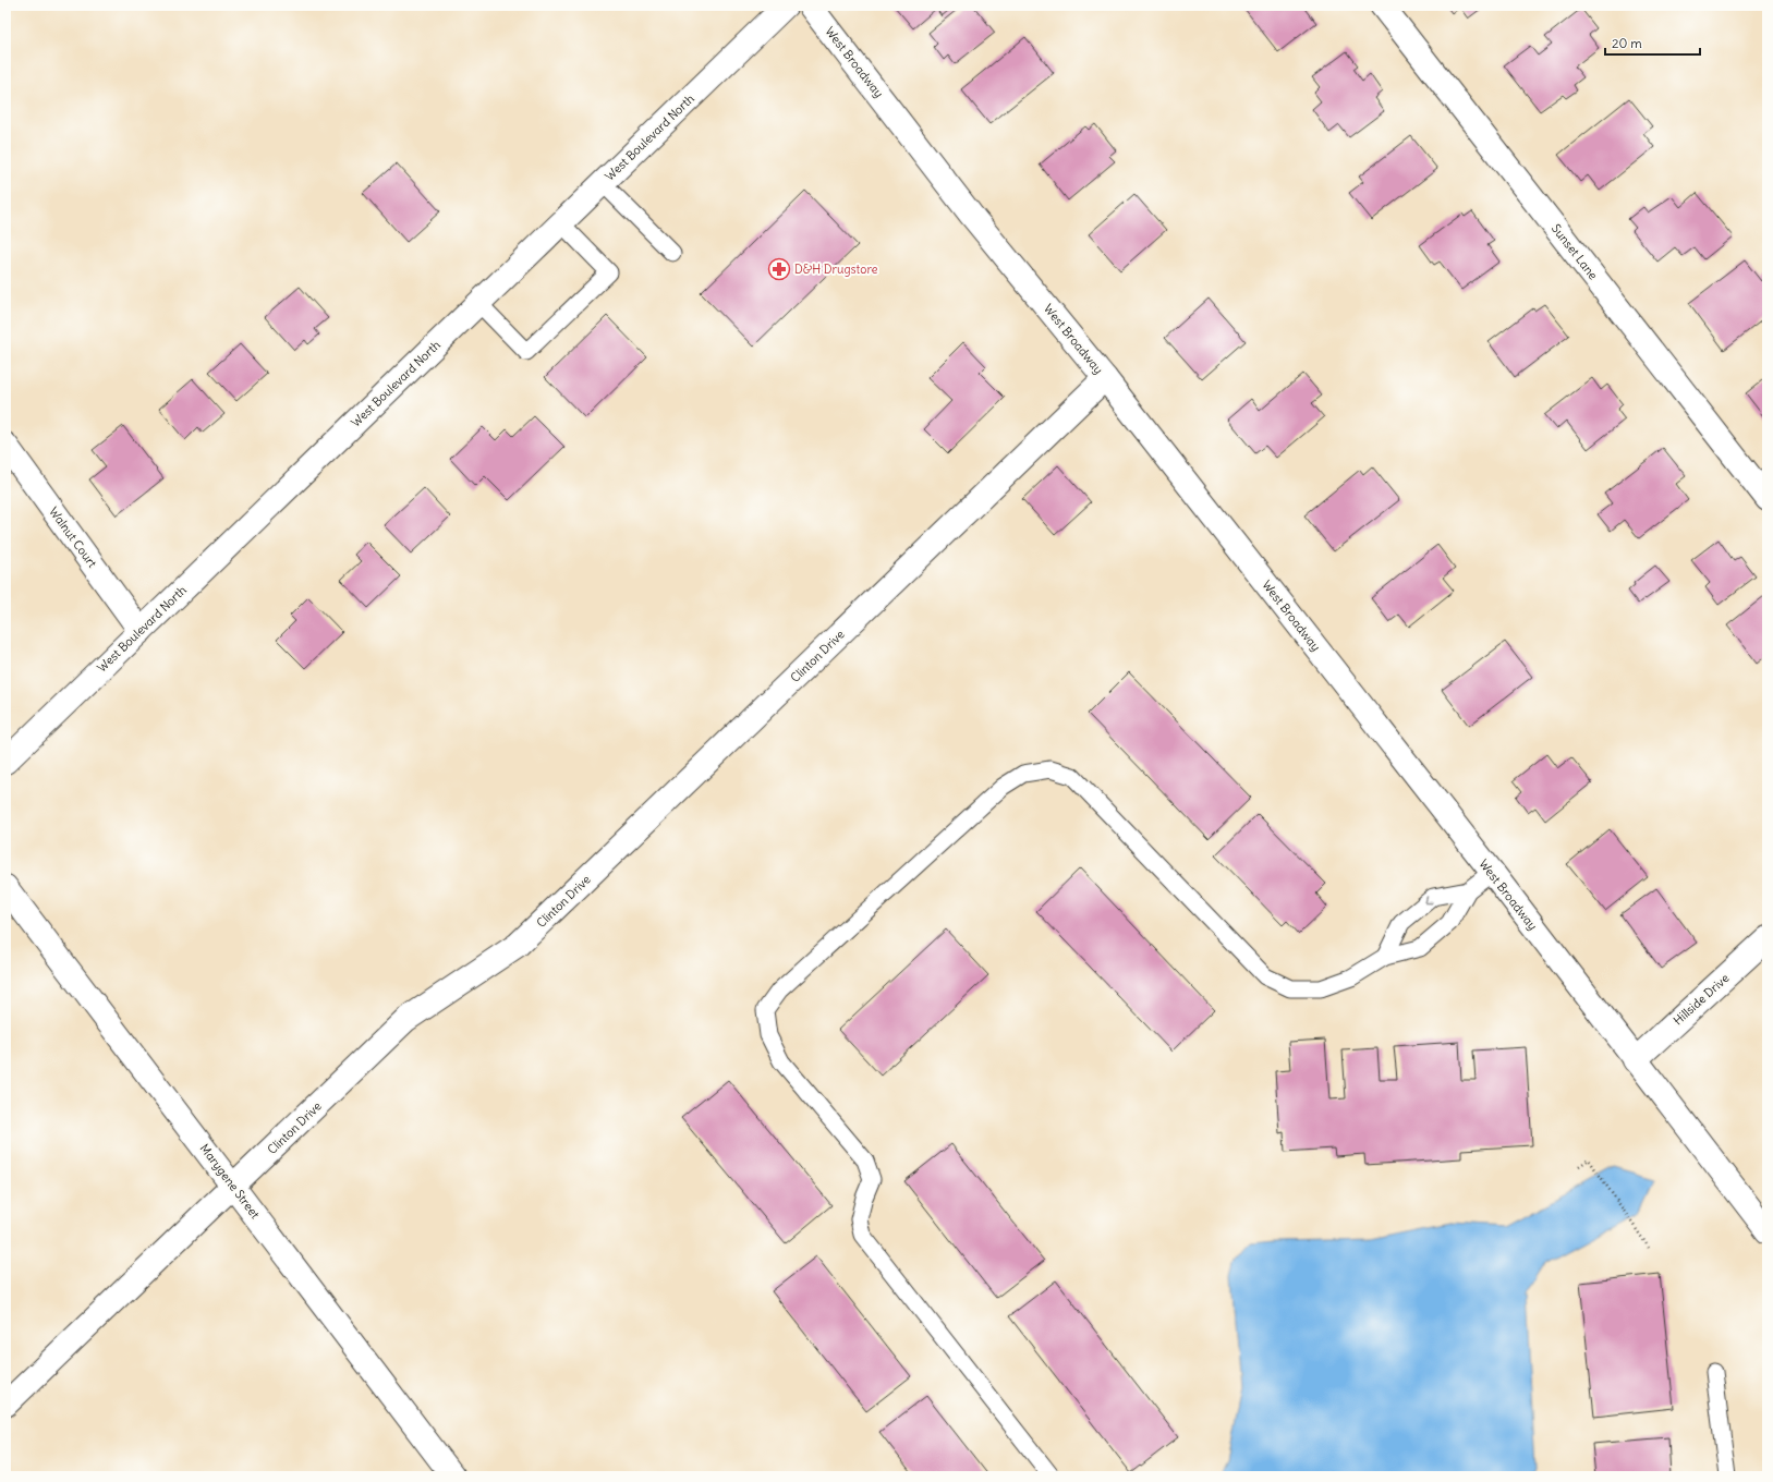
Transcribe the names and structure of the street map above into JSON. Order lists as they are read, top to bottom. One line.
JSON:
{"streets":{"street":["West Broadway","West Boulevard North","Sunset Lane","Walnut Court","Clinton Drive","Hillside Drive","Marygene Street"]},"crossings":[["West Broadway","Clinton Drive"],["West Broadway","Hillside Drive"],["West Boulevard North","Walnut Court"],["Clinton Drive","Marygene Street"]],"places":{"pharmacy":["D&H Drugstore"]},"scale_bar":"20 m"}
